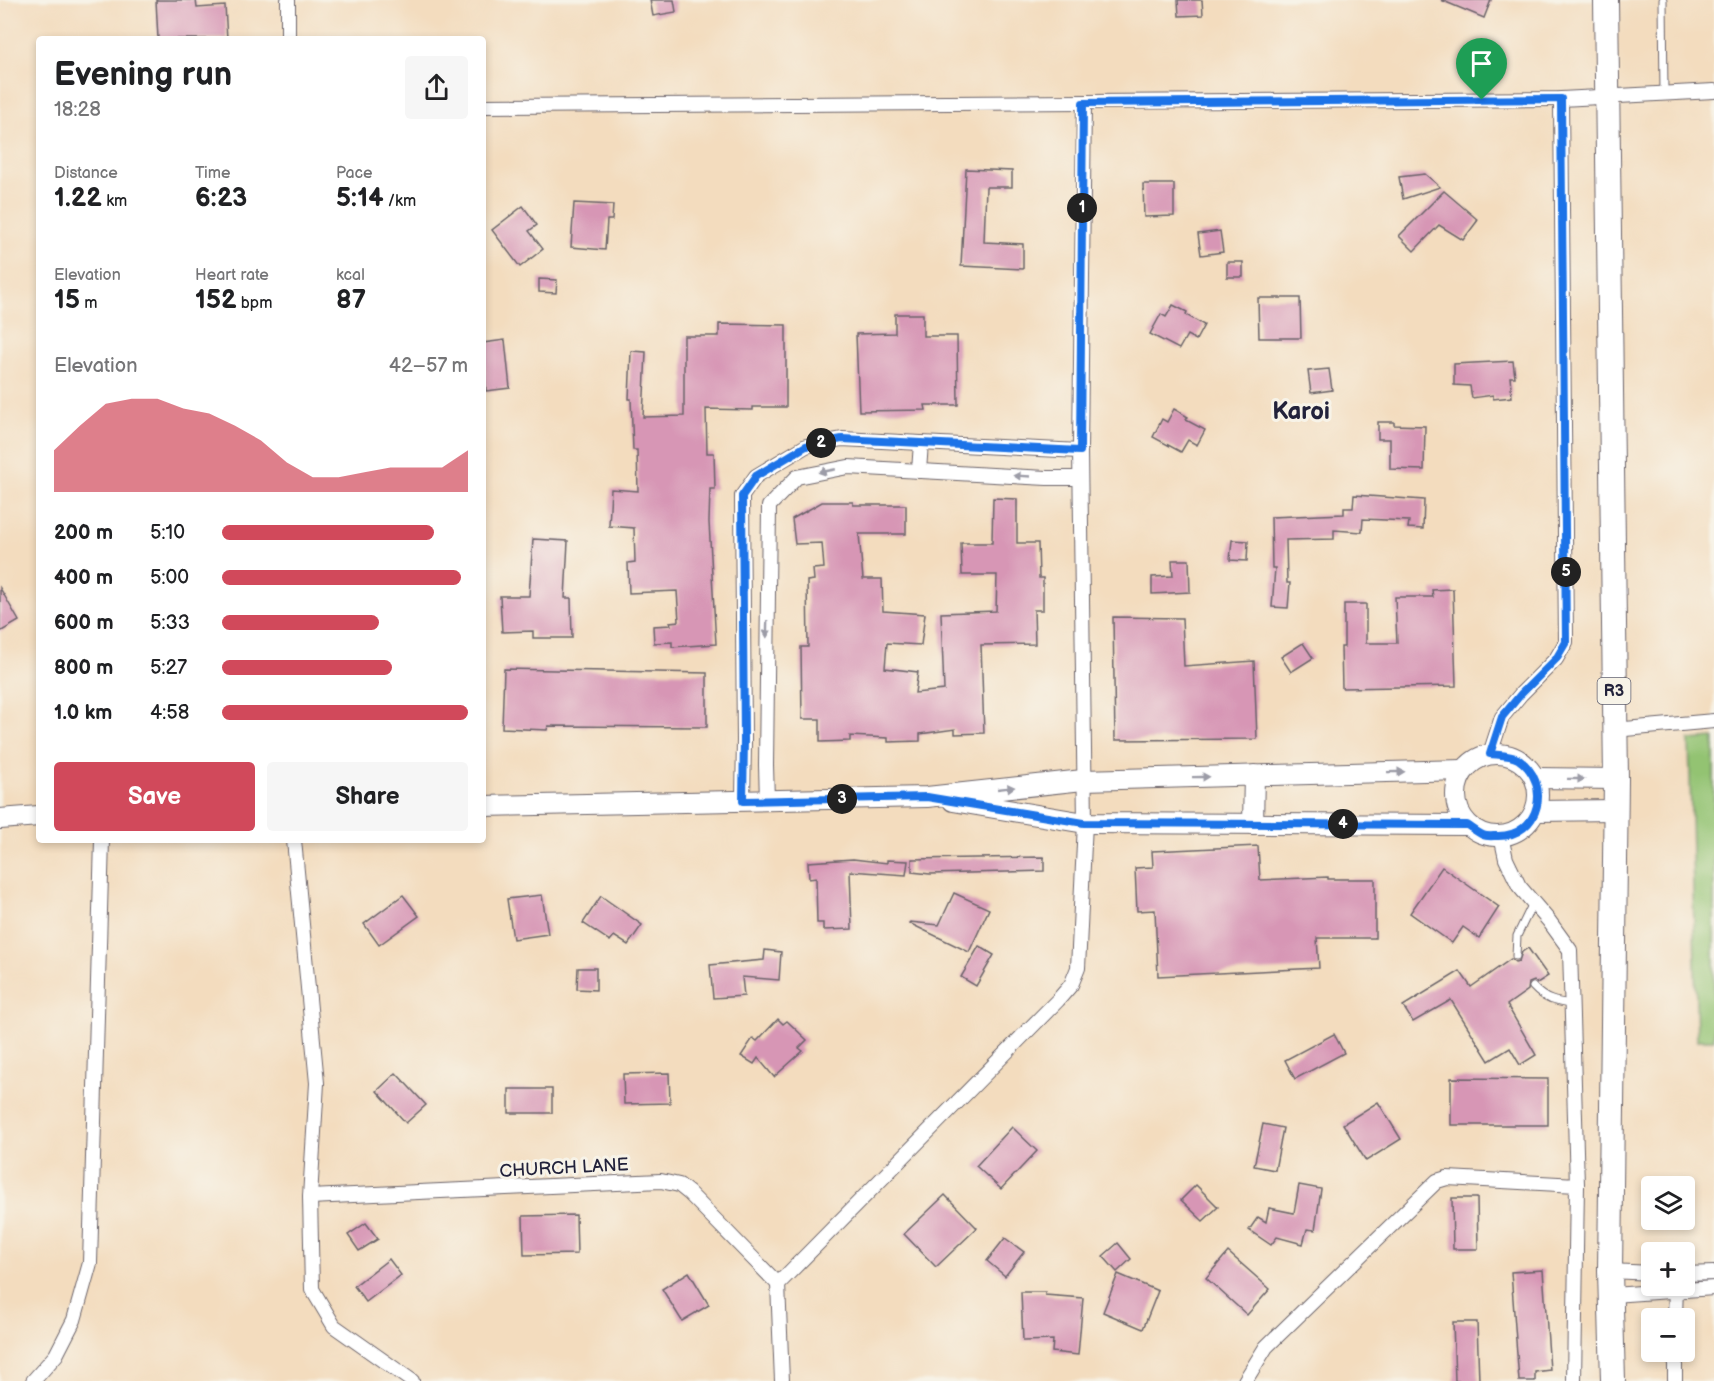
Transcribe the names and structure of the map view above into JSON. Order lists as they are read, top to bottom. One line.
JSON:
{"streets":{"highway":["R3"],"street":["CHURCH LANE"]},"districts":["Karoi"],"page":{"heading":["Evening run","18:28"],"stats":[["Distance","1.22 km"],["Time","6:23"],["Pace","5:14 /km"],["Elevation","15 m"],["Heart rate","152 bpm"],["kcal","87"]],"pins":["1","2","5","3","4"],"chart":["Elevation","42–57 m"],"list":[{"name":"200 m","note":"5:10"},{"name":"400 m","note":"5:00"},{"name":"600 m","note":"5:33"},{"name":"800 m","note":"5:27"},{"name":"1.0 km","note":"4:58"}],"buttons":["Save","Share"],"map_buttons":["+","−"]}}
